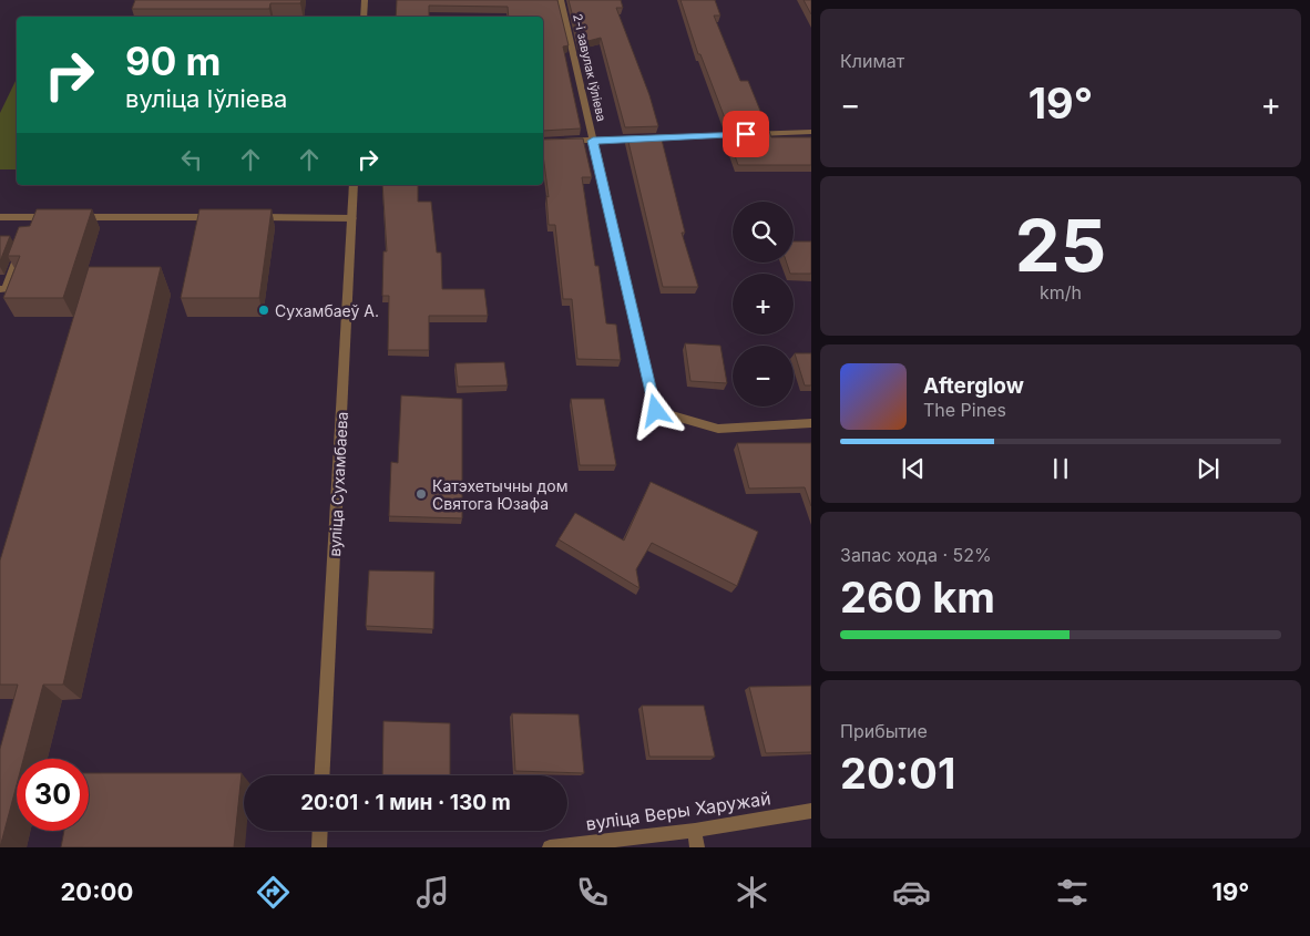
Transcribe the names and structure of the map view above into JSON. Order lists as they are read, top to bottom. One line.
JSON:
{"streets":{"street":["2-і завулак Іўліева","вуліца Сухамбаева","вуліца Веры Харужай"]},"places":["Сухамбаеў А.","Катэхетычны дом Святога Юзафа"],"page":{"tile":["Климат",["25","km/h"],["Запас хода · 52%","260 km"],["Прибытие","20:01"]],"turn":["90 m","вуліца Іўліева"],"heat":["−","19°","+"],"map_buttons":["+","−"],"song":["Afterglow","The Pines"],"limit":"30","trip":"20:01 · 1 мин · 130 m","tabs":["20:00","19°"]}}
